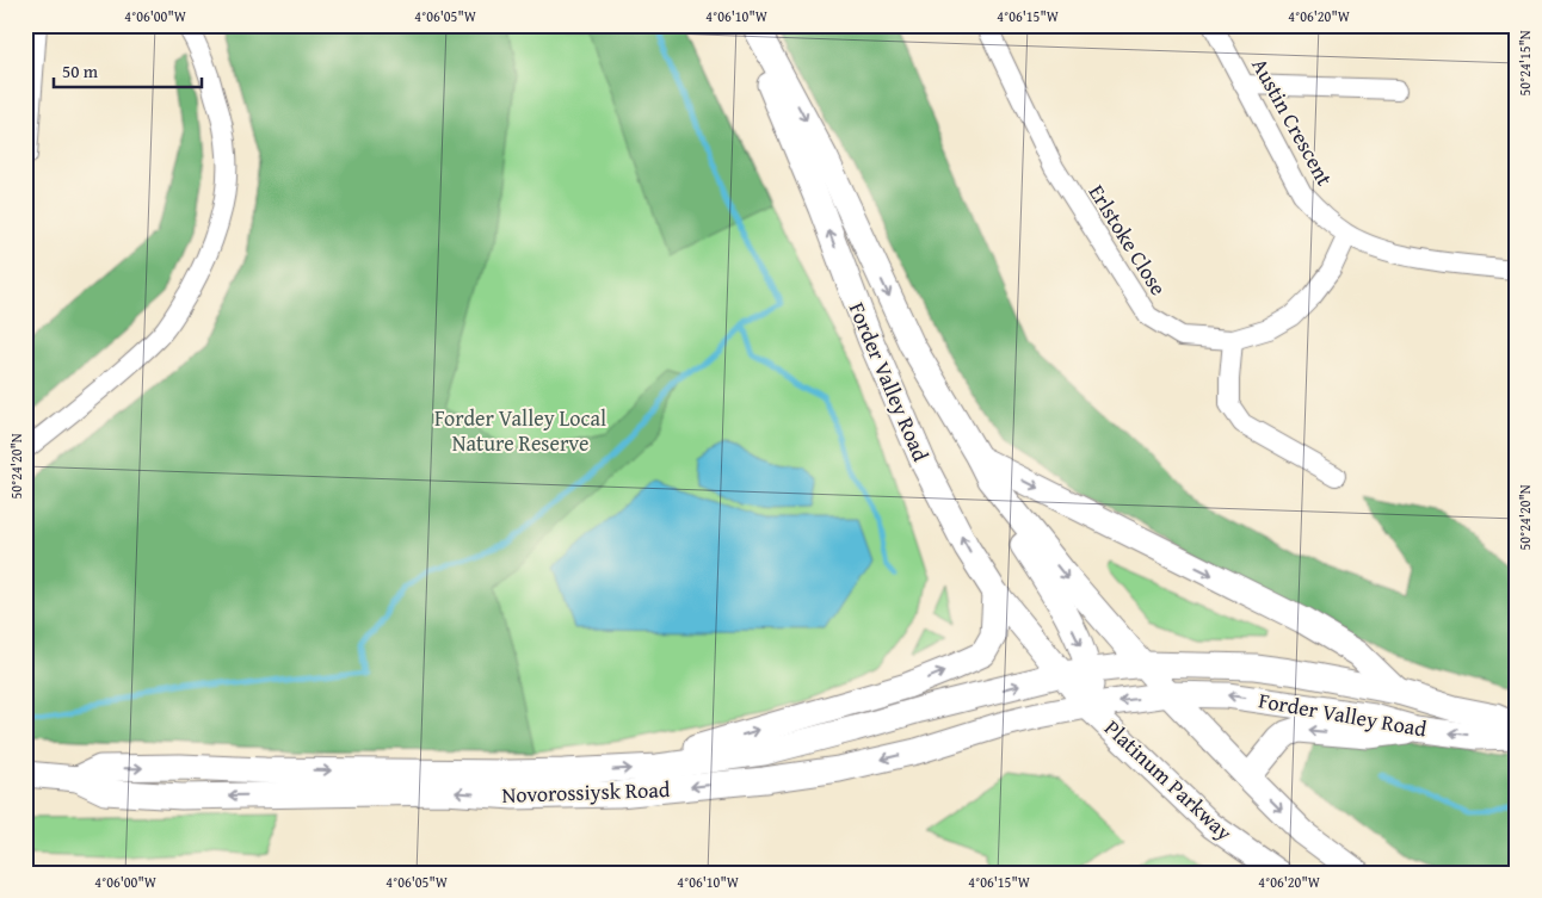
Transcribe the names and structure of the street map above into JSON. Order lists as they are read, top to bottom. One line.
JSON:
{"streets":{"main road":["Forder Valley Road","Platinum Parkway","Novorossiysk Road"],"street":["Austin Crescent","Erlstoke Close"]},"crossings":[["Austin Crescent","Erlstoke Close"],["Forder Valley Road","Platinum Parkway"],["Forder Valley Road","Novorossiysk Road"],["Platinum Parkway","Novorossiysk Road"]],"parks":["Forder Valley Local Nature Reserve"],"scale_bar":"50 m","coordinates":["4°06'00\"W","4°06'05\"W","4°06'10\"W","4°06'15\"W","4°06'20\"W","50°24'15\"N","50°24'20\"N"]}
